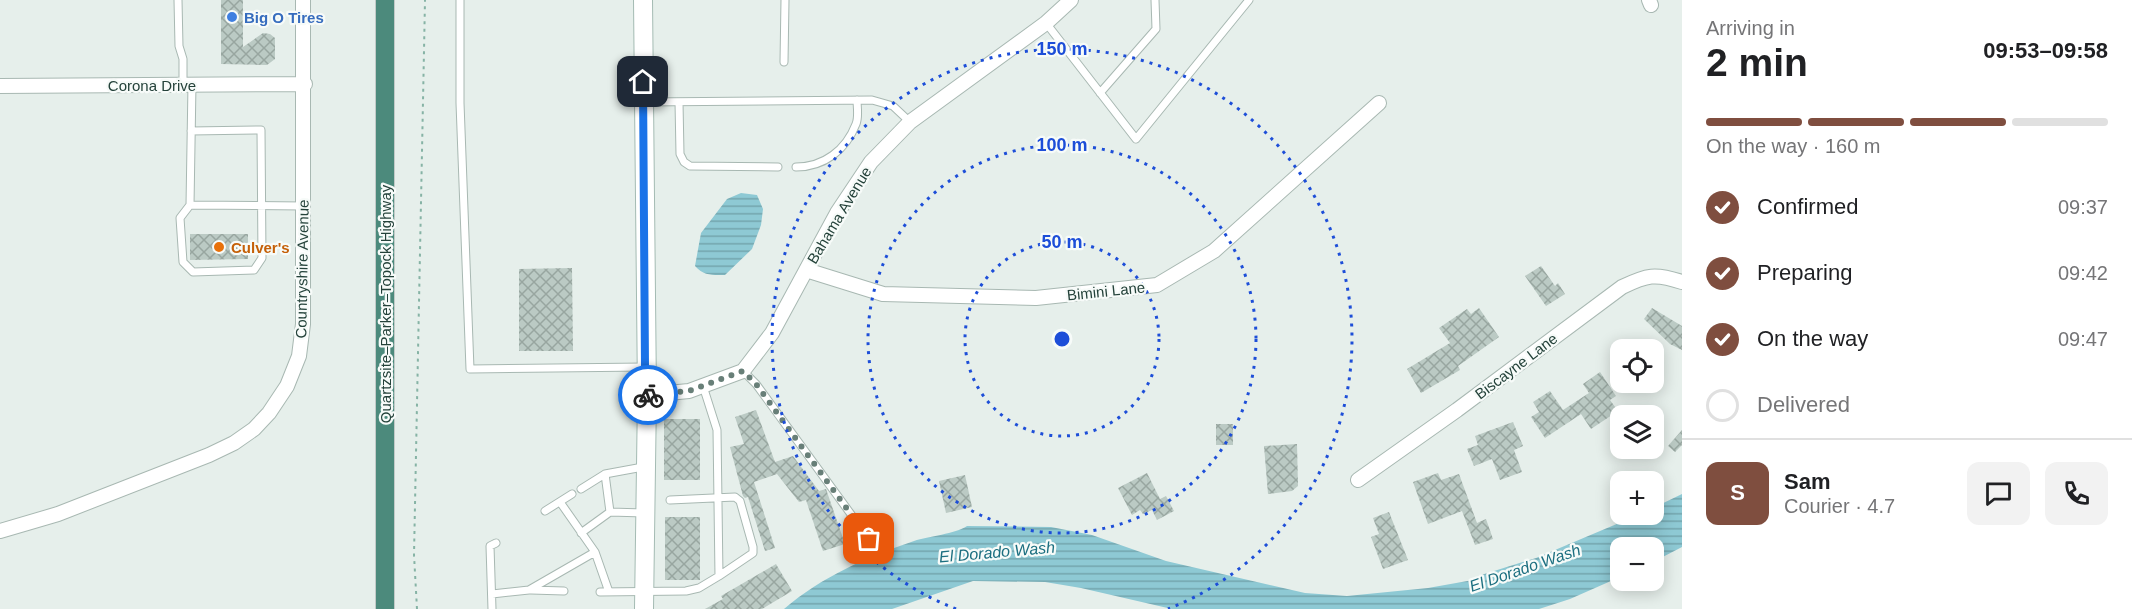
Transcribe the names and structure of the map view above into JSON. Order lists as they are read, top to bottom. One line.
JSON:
{"streets":{"highway":["Quartzsite–Parker–Topock Highway"],"street":["Corona Drive","Bahama Avenue","Countryshire Avenue","Bimini Lane","Biscayne Lane"]},"crossings":[["Corona Drive","Countryshire Avenue"],["Bahama Avenue","Bimini Lane"]],"water":["El Dorado Wash"],"places":["Big O Tires","Culver's"],"page":{"heading":["2 min","Arriving in","09:53–09:58"],"panel":["Sam","Courier · 4.7"],"bar":"On the way · 160 m","list":[["Confirmed","09:37"],["Preparing","09:42"],["On the way","09:47"],"Delivered"],"map_buttons":["+","−"],"round":"S"},"rings":["150 m","100 m","50 m"]}
